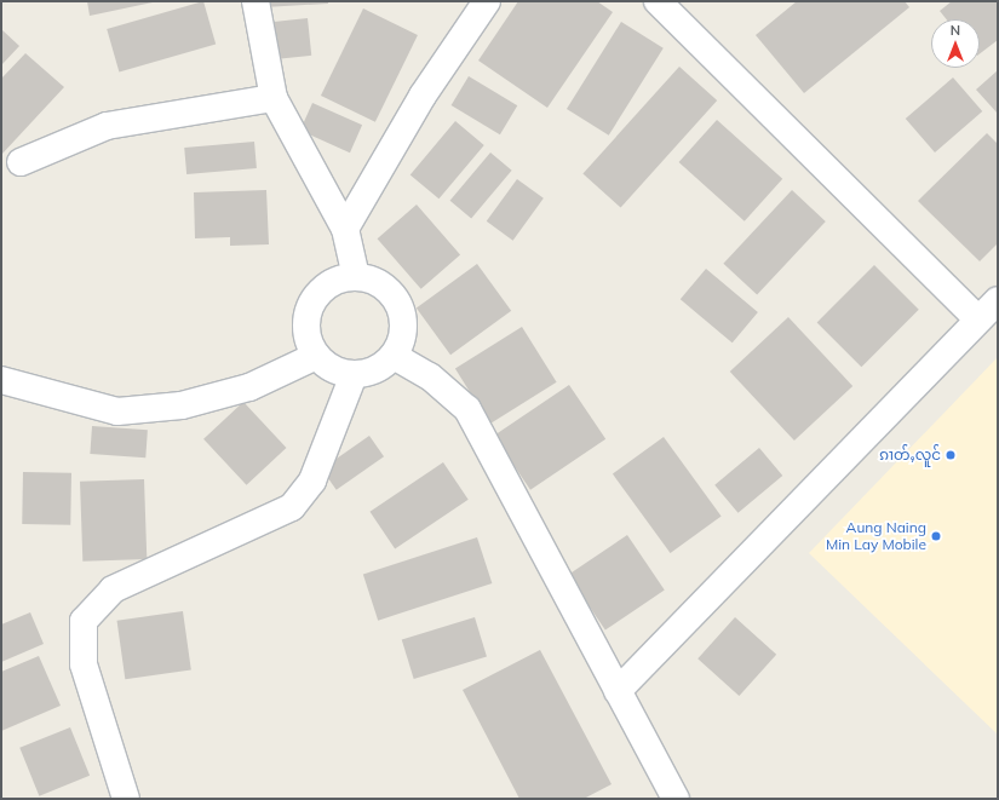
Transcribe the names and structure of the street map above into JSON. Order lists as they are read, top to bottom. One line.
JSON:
{"places":["ၵၢတ်ႇလူင်","Aung Naing Min Lay Mobile"],"north":"top"}
